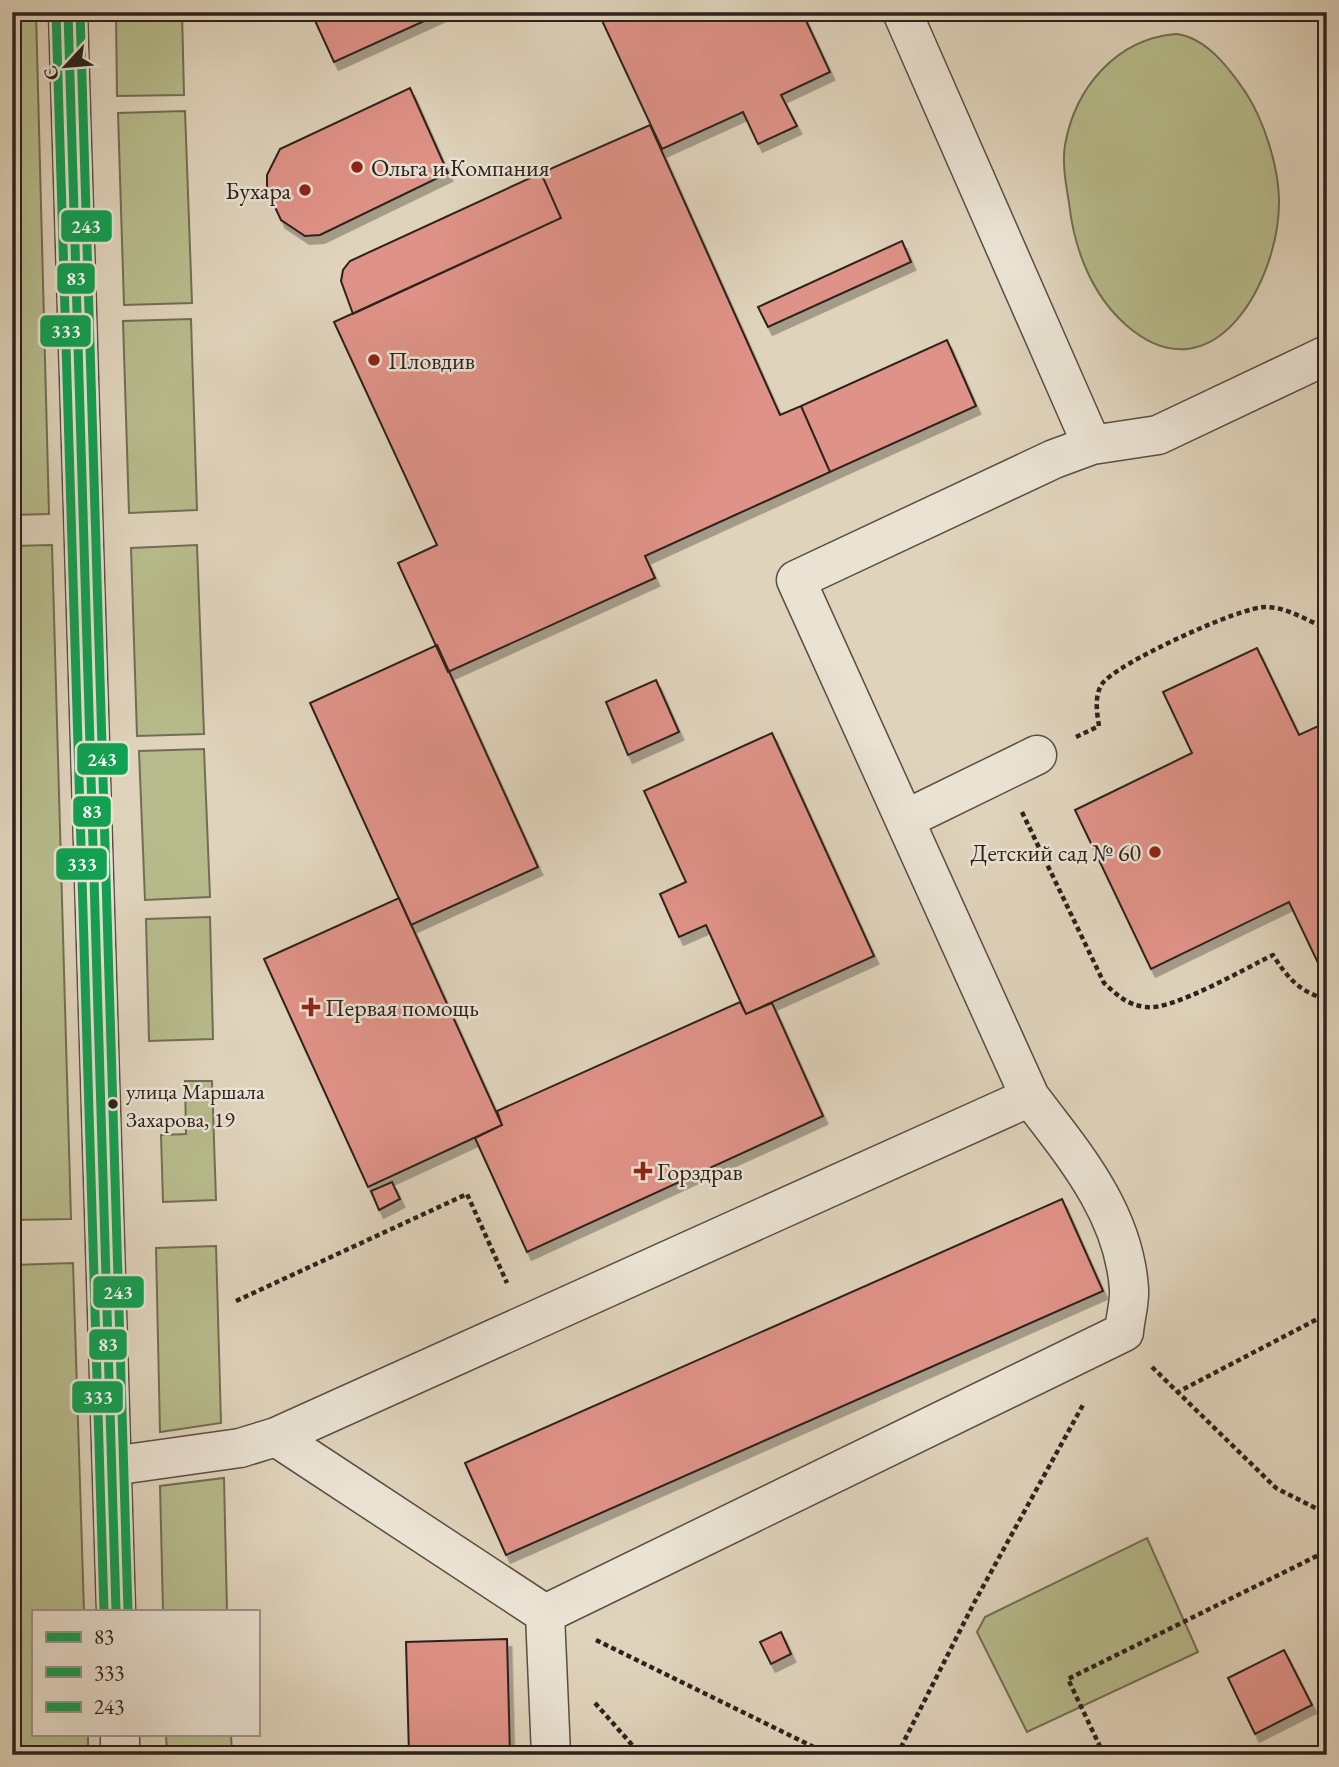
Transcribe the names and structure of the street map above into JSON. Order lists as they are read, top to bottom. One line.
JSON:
{"places":{"other":["Ольга и Компания","Бухара","Пловдив","Детский сад № 60","улица Маршала Захарова, 19"],"health":["Первая помощь","Горздрав"]},"lines":["transit line 83","transit line 333","transit line 243"],"legend":["83","333","243"],"north":"bottom left"}
